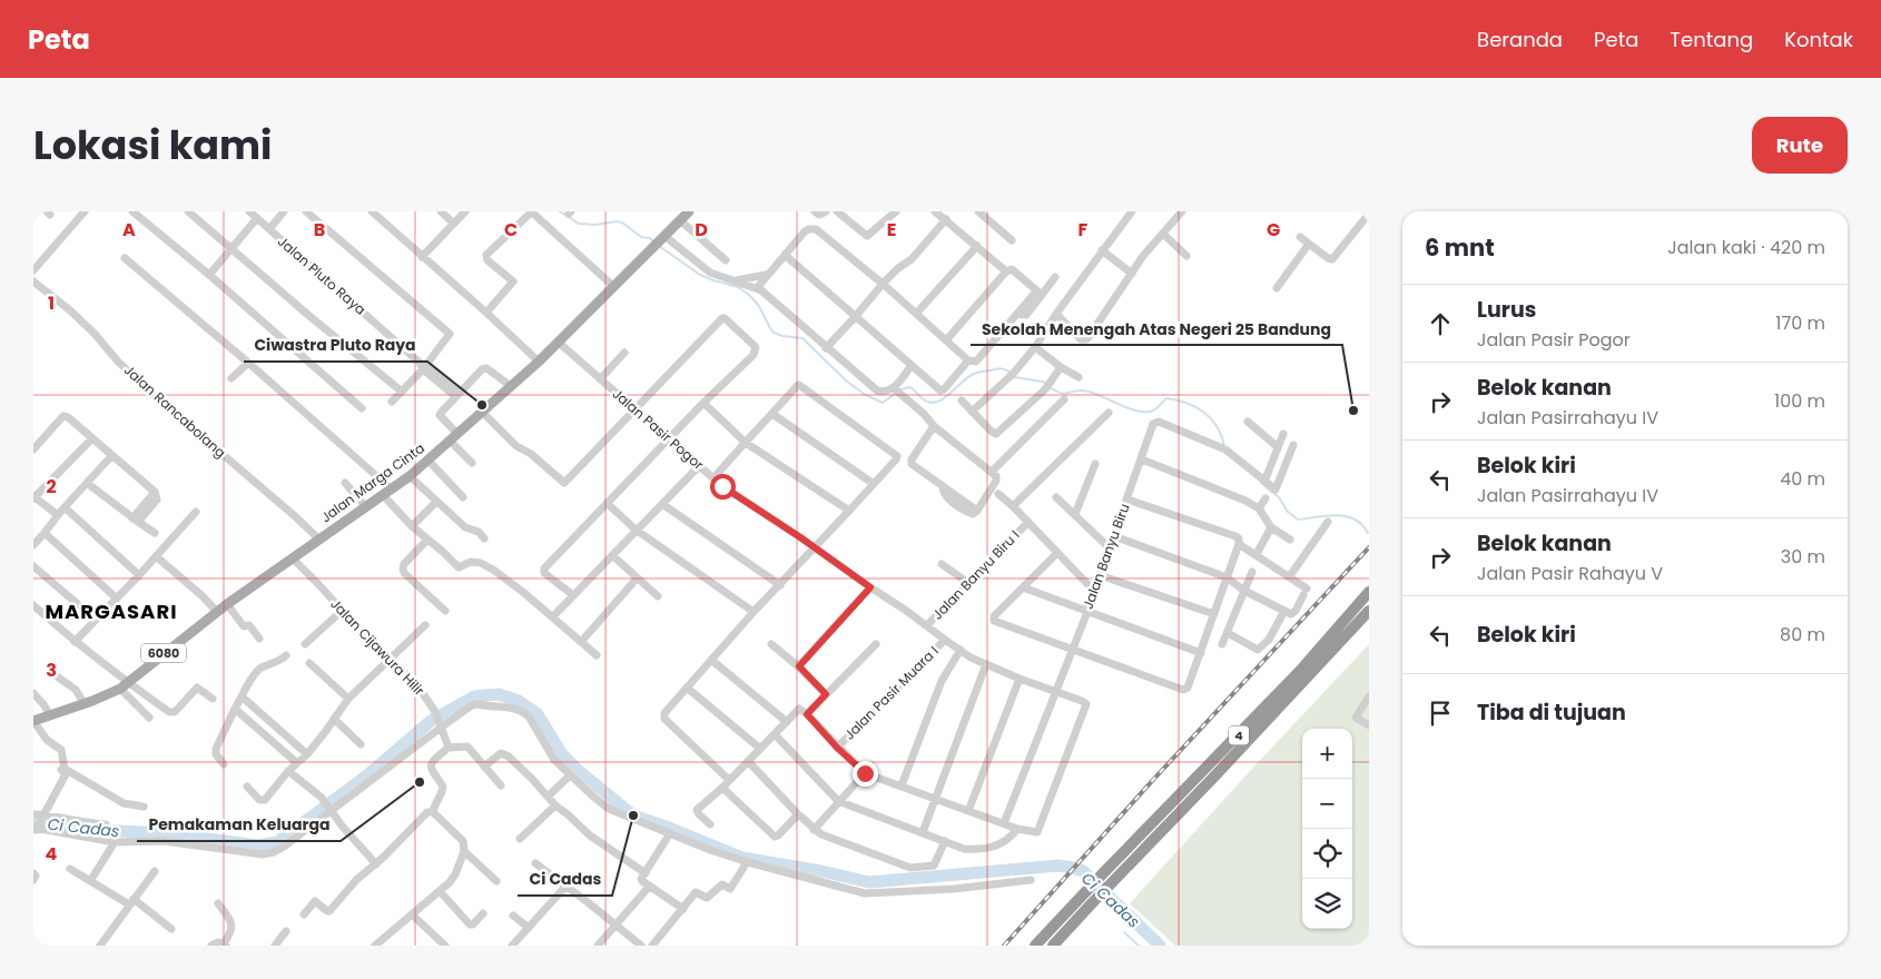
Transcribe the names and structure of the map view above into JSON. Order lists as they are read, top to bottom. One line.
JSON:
{"streets":{"highway":["4"],"main road":["Jalan Marga Cinta","6080"],"street":["Jalan Pluto Raya","Jalan Rancabolang","Jalan Pasir Pogor","Jalan Banyu Biru","Jalan Banyu Biru I","Jalan Cijawura Hilir","Jalan Pasir Muara I"]},"crossings":[["Jalan Rancabolang","Jalan Marga Cinta"],["Jalan Pasir Pogor","Jalan Marga Cinta"],["Jalan Pasir Pogor","Jalan Banyu Biru"],["Jalan Pasir Pogor","Jalan Banyu Biru I"],["Jalan Pasir Pogor","Jalan Pasir Muara I"],["Jalan Marga Cinta","Jalan Cijawura Hilir"],["Jalan Banyu Biru","Jalan Banyu Biru I"]],"districts":["MARGASARI"],"water":["Ci Cadas"],"places":["Ciwastra Pluto Raya","Sekolah Menengah Atas Negeri 25 Bandung","Pemakaman Keluarga","Ci Cadas"],"page":{"header":"Peta","nav":["Beranda","Peta","Tentang","Kontak"],"title":"Lokasi kami","buttons":"Rute","heading":["6 mnt","Jalan kaki · 420 m"],"list":[["Lurus","Jalan Pasir Pogor","170 m"],["Belok kanan","Jalan Pasirrahayu IV","100 m"],["Belok kiri","Jalan Pasirrahayu IV","40 m"],["Belok kanan","Jalan Pasir Rahayu V","30 m"],["Belok kiri","80 m"],"Tiba di tujuan"],"map_buttons":["+","−"]},"grid":{"columns":["A","B","C","D","E","F","G"],"rows":["1","2","3","4"]}}
